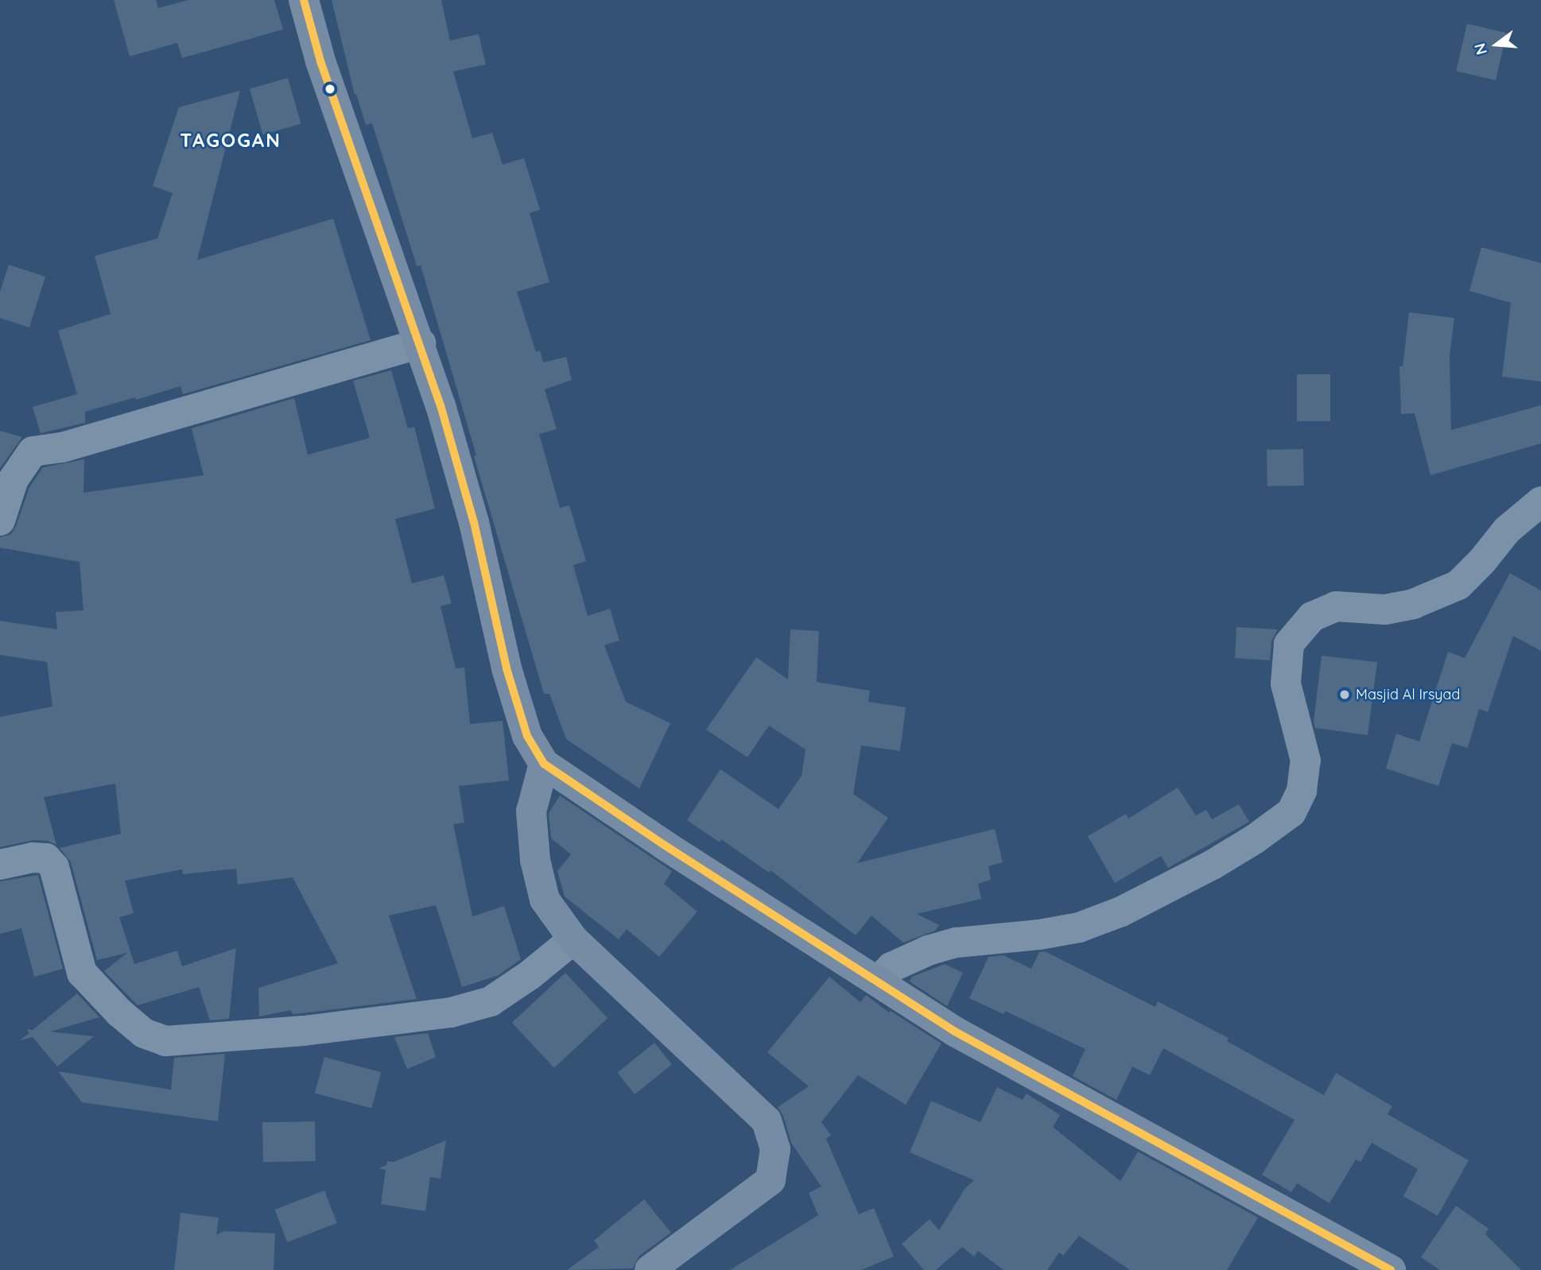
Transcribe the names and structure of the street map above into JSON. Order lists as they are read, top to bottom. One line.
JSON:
{"districts":["TAGOGAN"],"places":["Masjid Al Irsyad"],"north":"left"}
